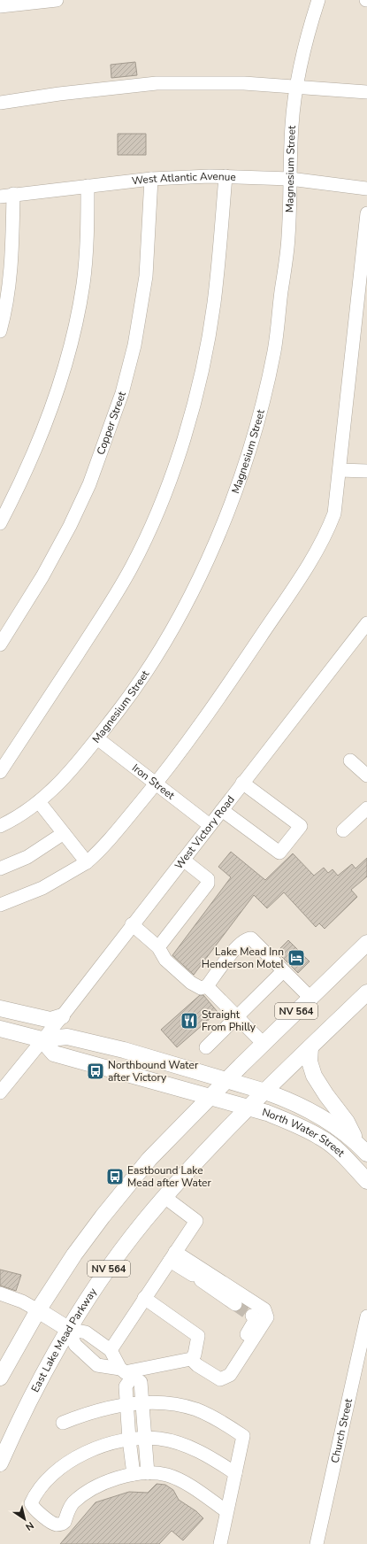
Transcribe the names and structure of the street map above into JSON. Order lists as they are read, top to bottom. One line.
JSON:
{"streets":{"main road":["NV 564","North Water Street","East Lake Mead Parkway"],"street":["Magnesium Street","West Atlantic Avenue","Copper Street","Iron Street","West Victory Road","Church Street"]},"crossings":[["Magnesium Street","West Atlantic Avenue"],["Magnesium Street","Iron Street"],["West Atlantic Avenue","Copper Street"],["Iron Street","West Victory Road"],["NV 564","North Water Street"],["NV 564","East Lake Mead Parkway"],["North Water Street","East Lake Mead Parkway"]],"places":{"hotel":["Lake Mead Inn Henderson Motel"],"restaurant":["Straight From Philly"],"bus stop":["Northbound Water after Victory","Eastbound Lake Mead after Water"]},"north":"bottom right"}
